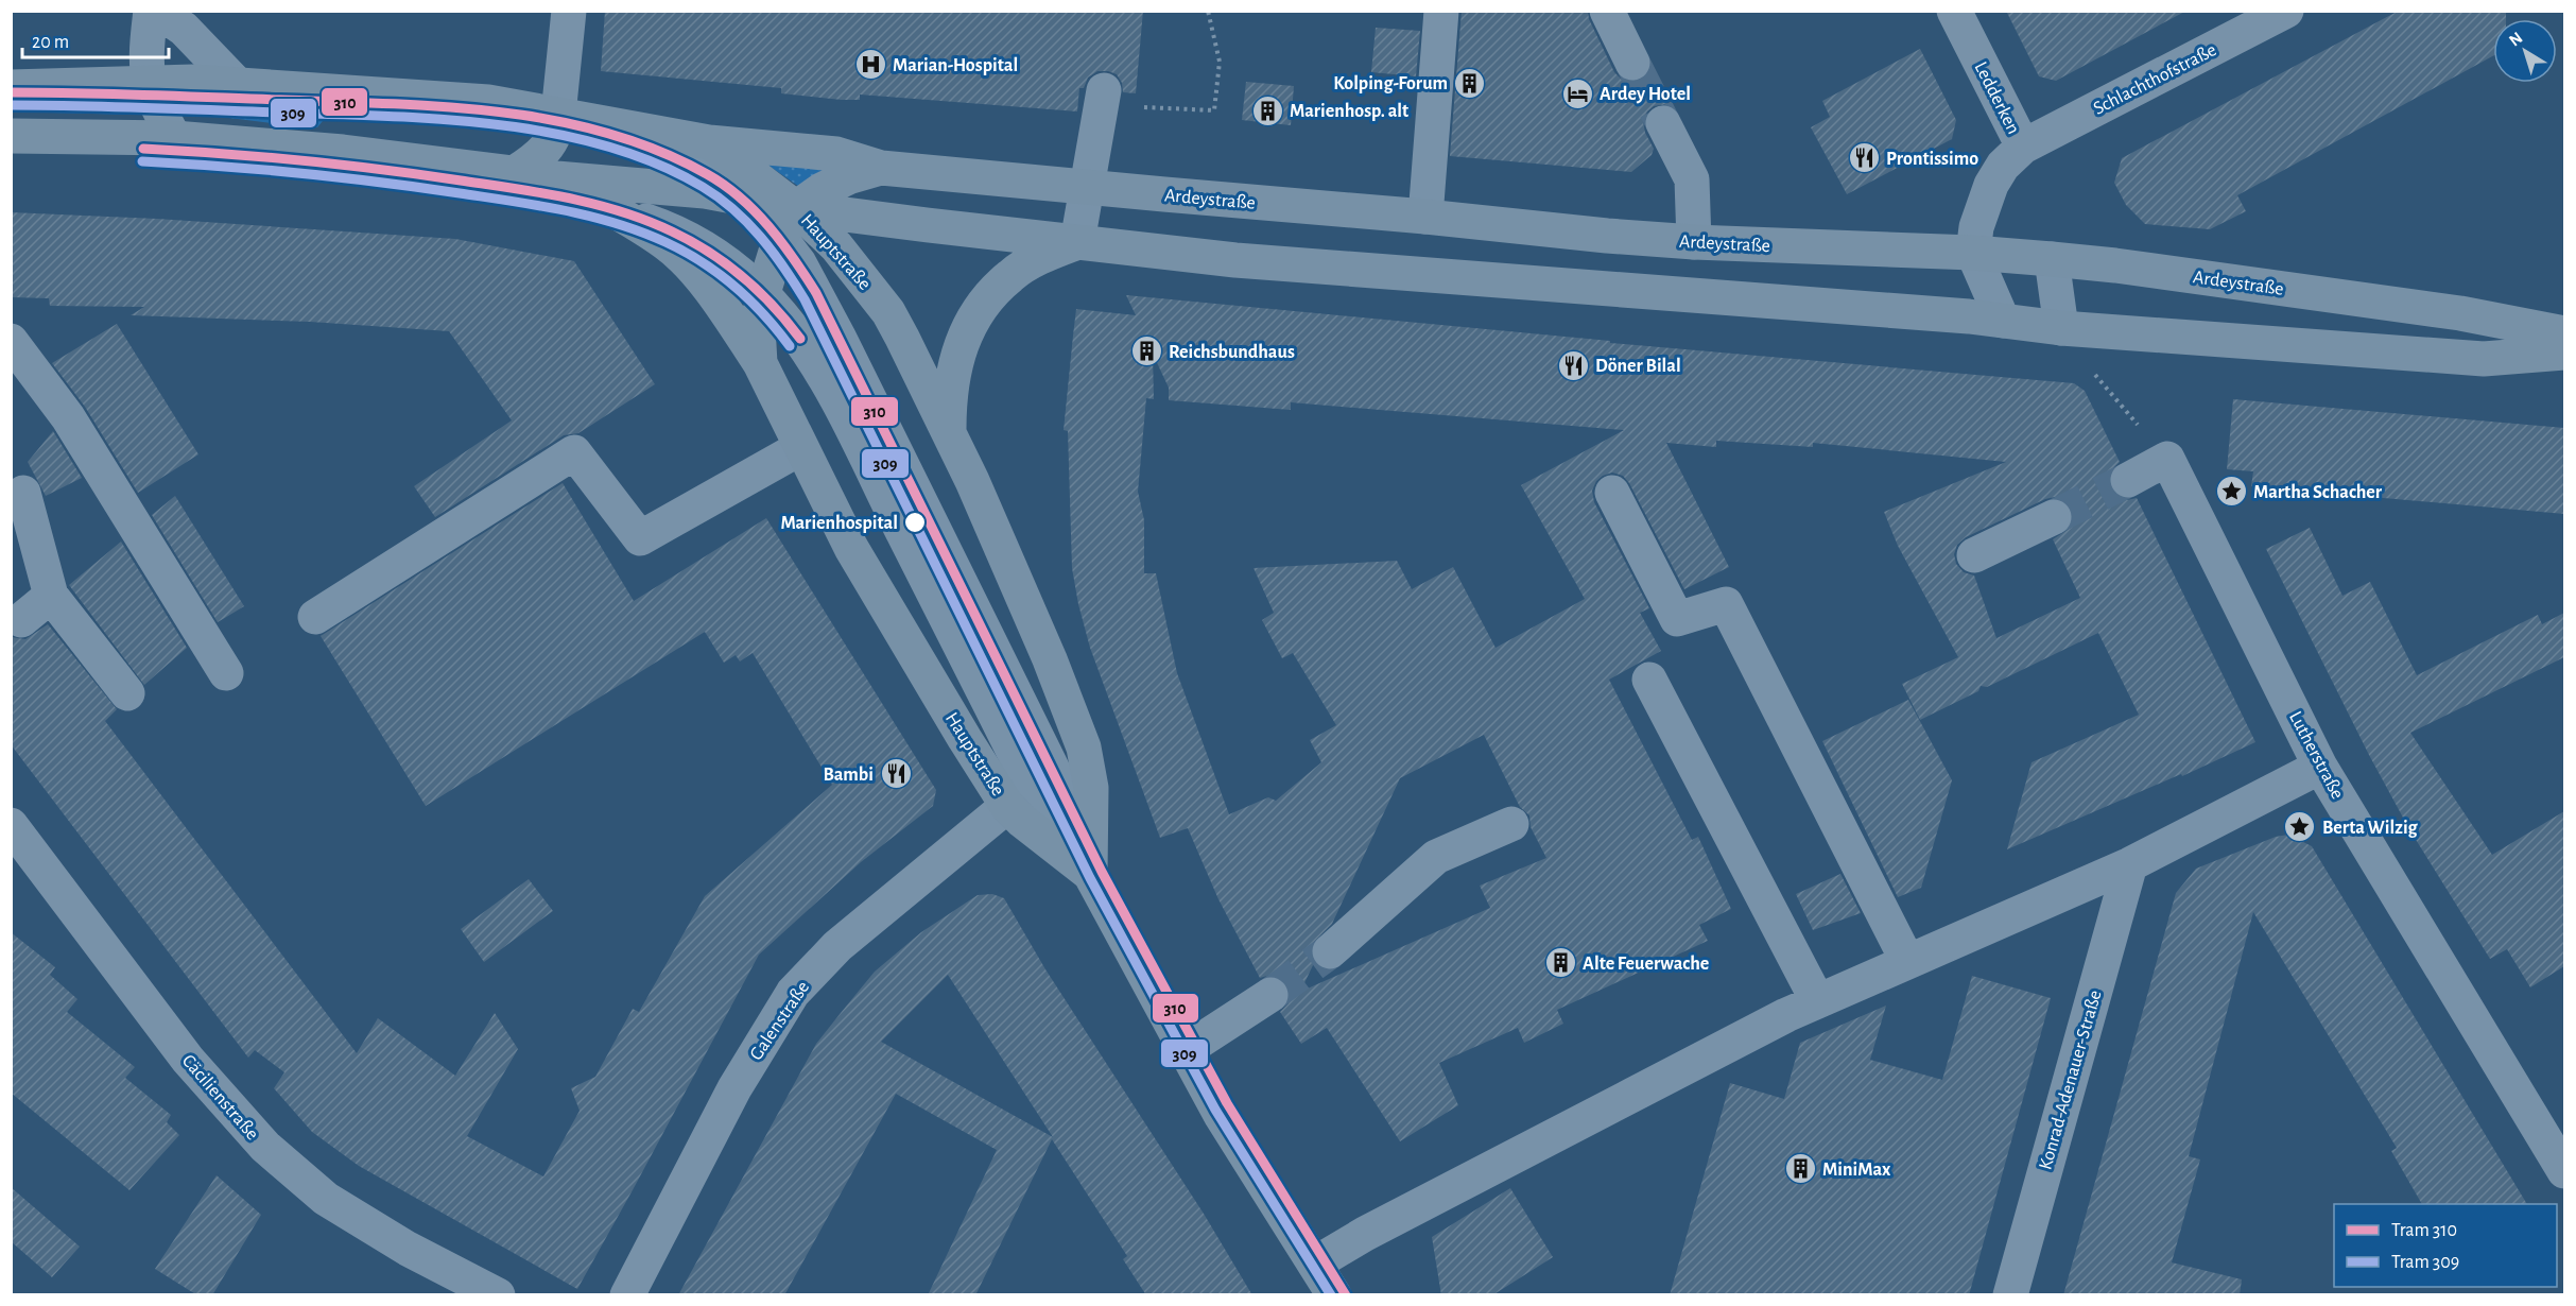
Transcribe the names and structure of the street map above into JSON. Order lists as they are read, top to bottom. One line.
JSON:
{"streets":{"main road":["Ardeystraße","Hauptstraße"],"street":["Schlachthofstraße","Ledderken","Lutherstraße","Galenstraße","Konrad-Adenauer-Straße","Cäcilienstraße"]},"crossings":[["Schlachthofstraße","Ledderken"],["Ledderken","Ardeystraße"],["Ardeystraße","Hauptstraße"],["Hauptstraße","Galenstraße"]],"places":{"hospital":["Marian-Hospital"],"building":["Kolping-Forum","Marienhosp. alt","Reichsbundhaus","Alte Feuerwache","MiniMax"],"hotel":["Ardey Hotel"],"restaurant":["Prontissimo","Döner Bilal","Bambi"],"place":["Martha Schacher","Berta Wilzig"],"other":["Marienhospital"]},"lines":["tram line 310","tram line 309"],"legend":["Tram 310","Tram 309"],"scale_bar":"20 m","north":"top left"}
